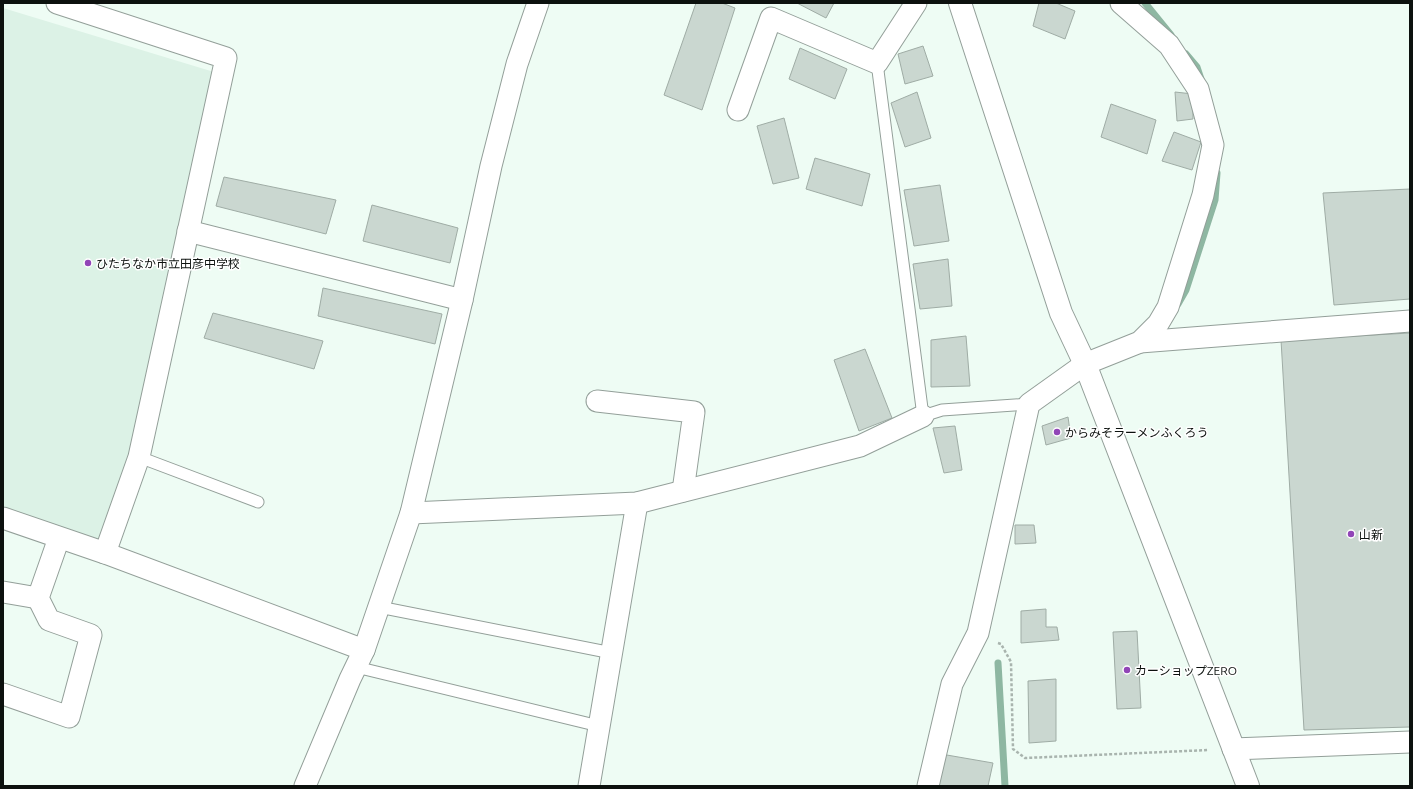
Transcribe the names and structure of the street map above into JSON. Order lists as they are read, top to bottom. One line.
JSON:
{"places":["ひたちなか市立田彦中学校","からみそラーメンふくろう","山新","カーショップZERO"]}
